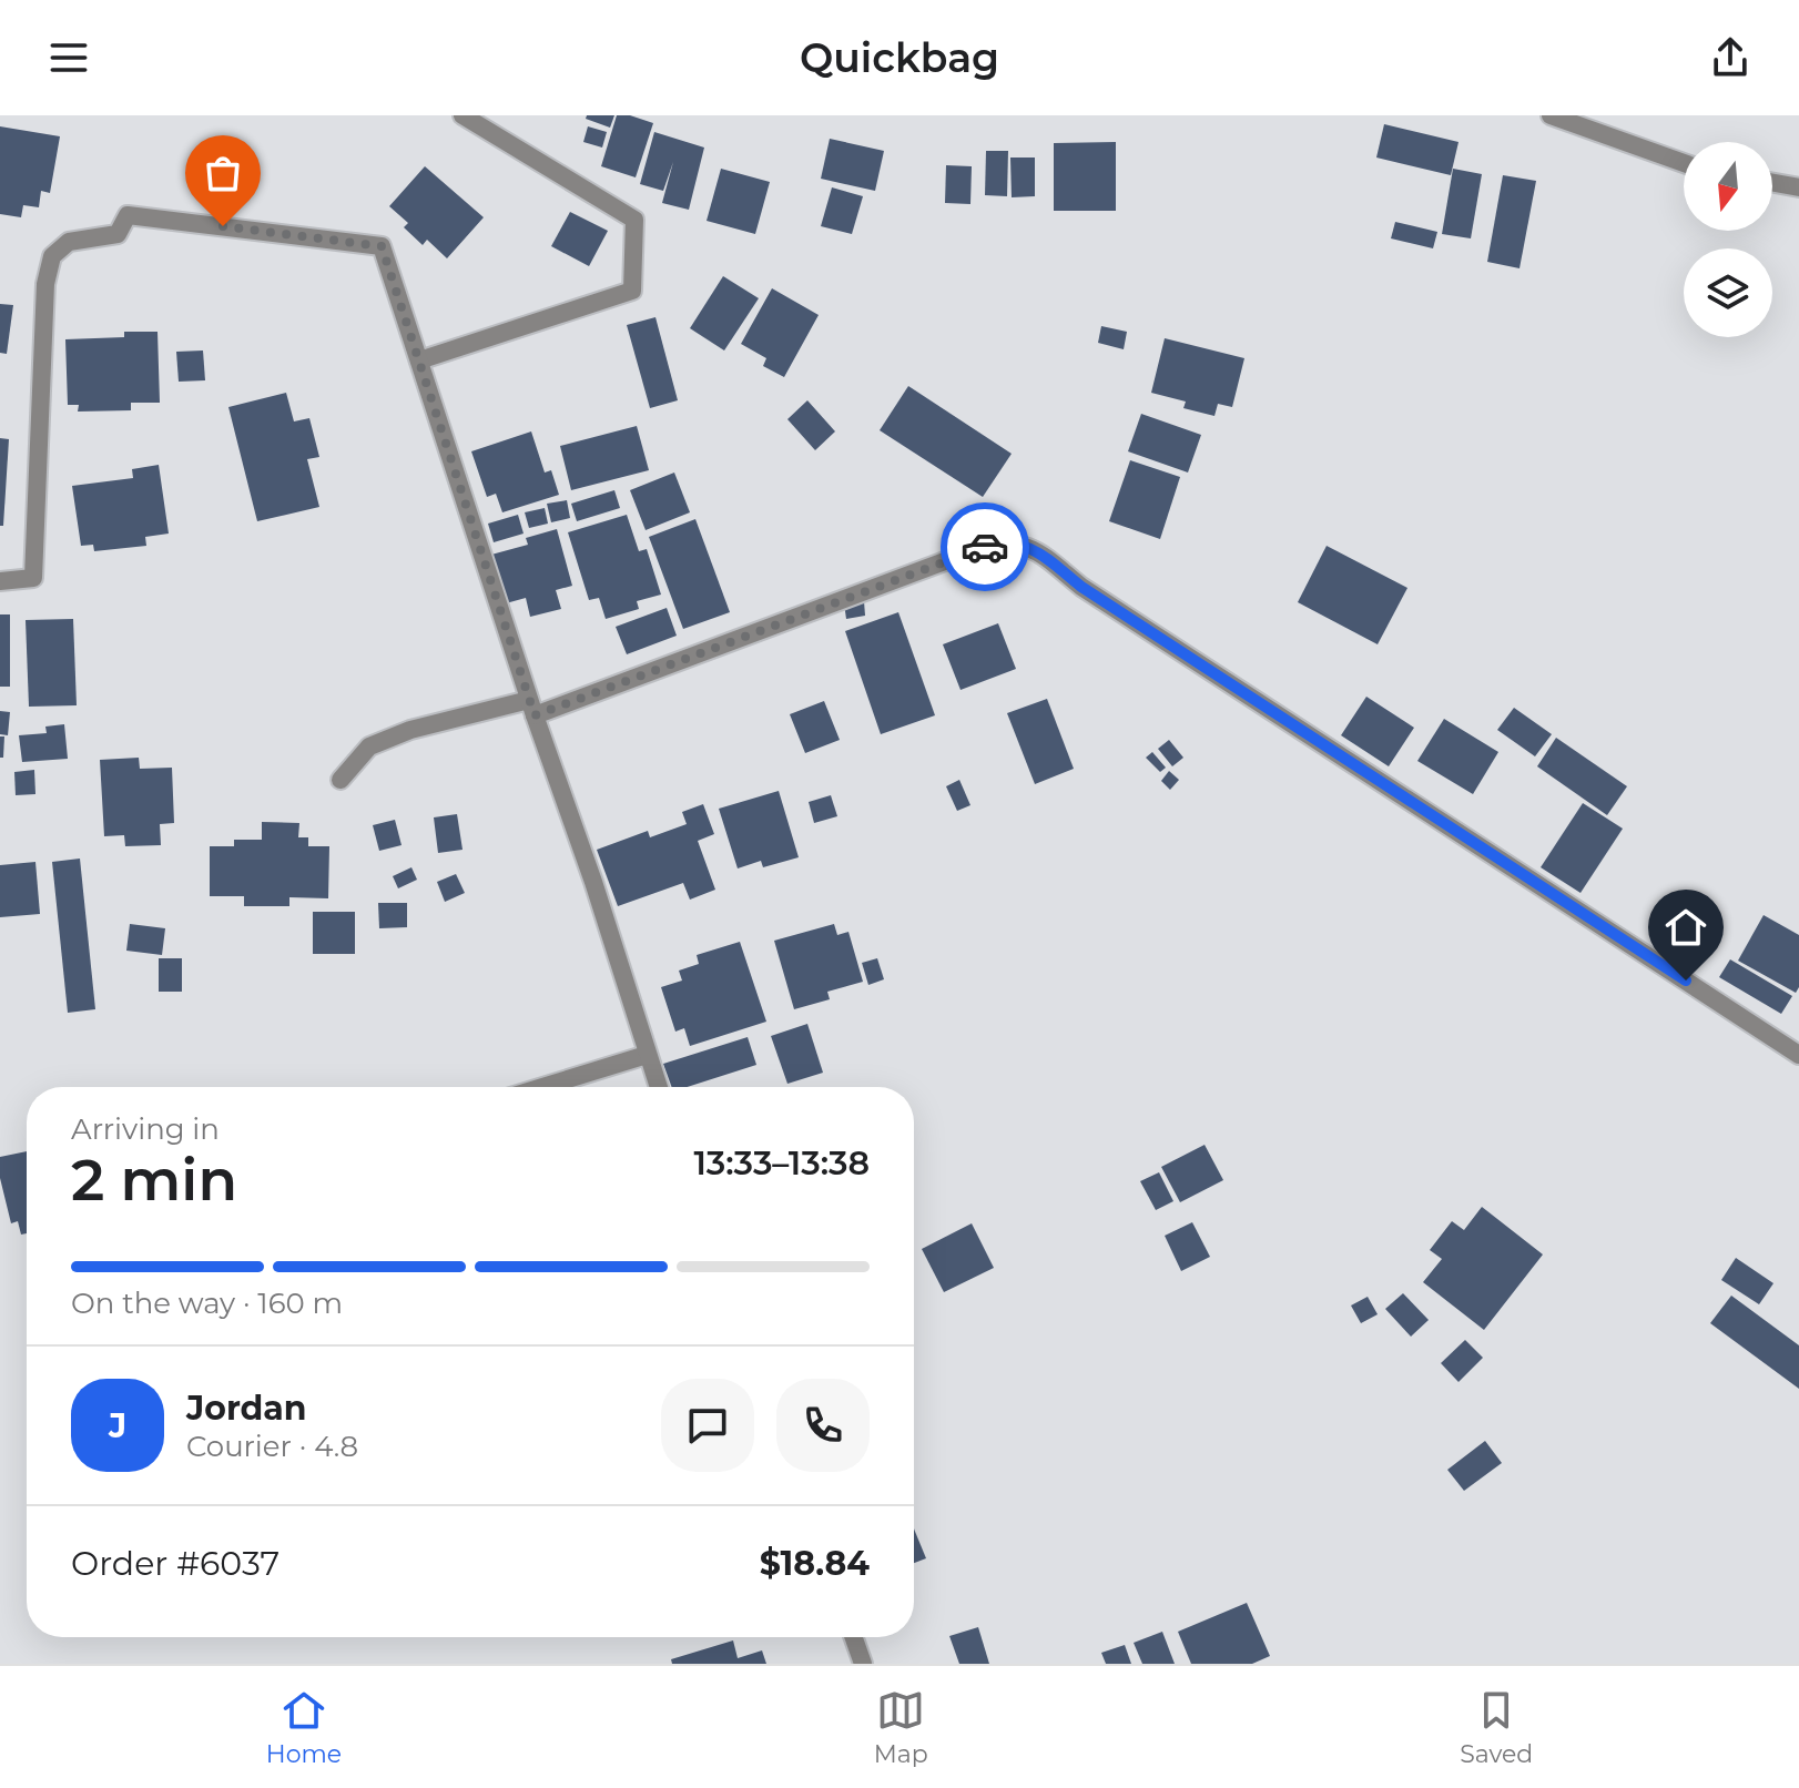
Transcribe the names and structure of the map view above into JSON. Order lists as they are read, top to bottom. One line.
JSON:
{"north":"bottom","page":{"header":"Quickbag","heading":["2 min","Arriving in","13:33–13:38"],"panel":["Jordan","Courier · 4.8","Order #6037","$18.84"],"bar":"On the way · 160 m","round":"J","tabs":["Home","Map","Saved"]}}
